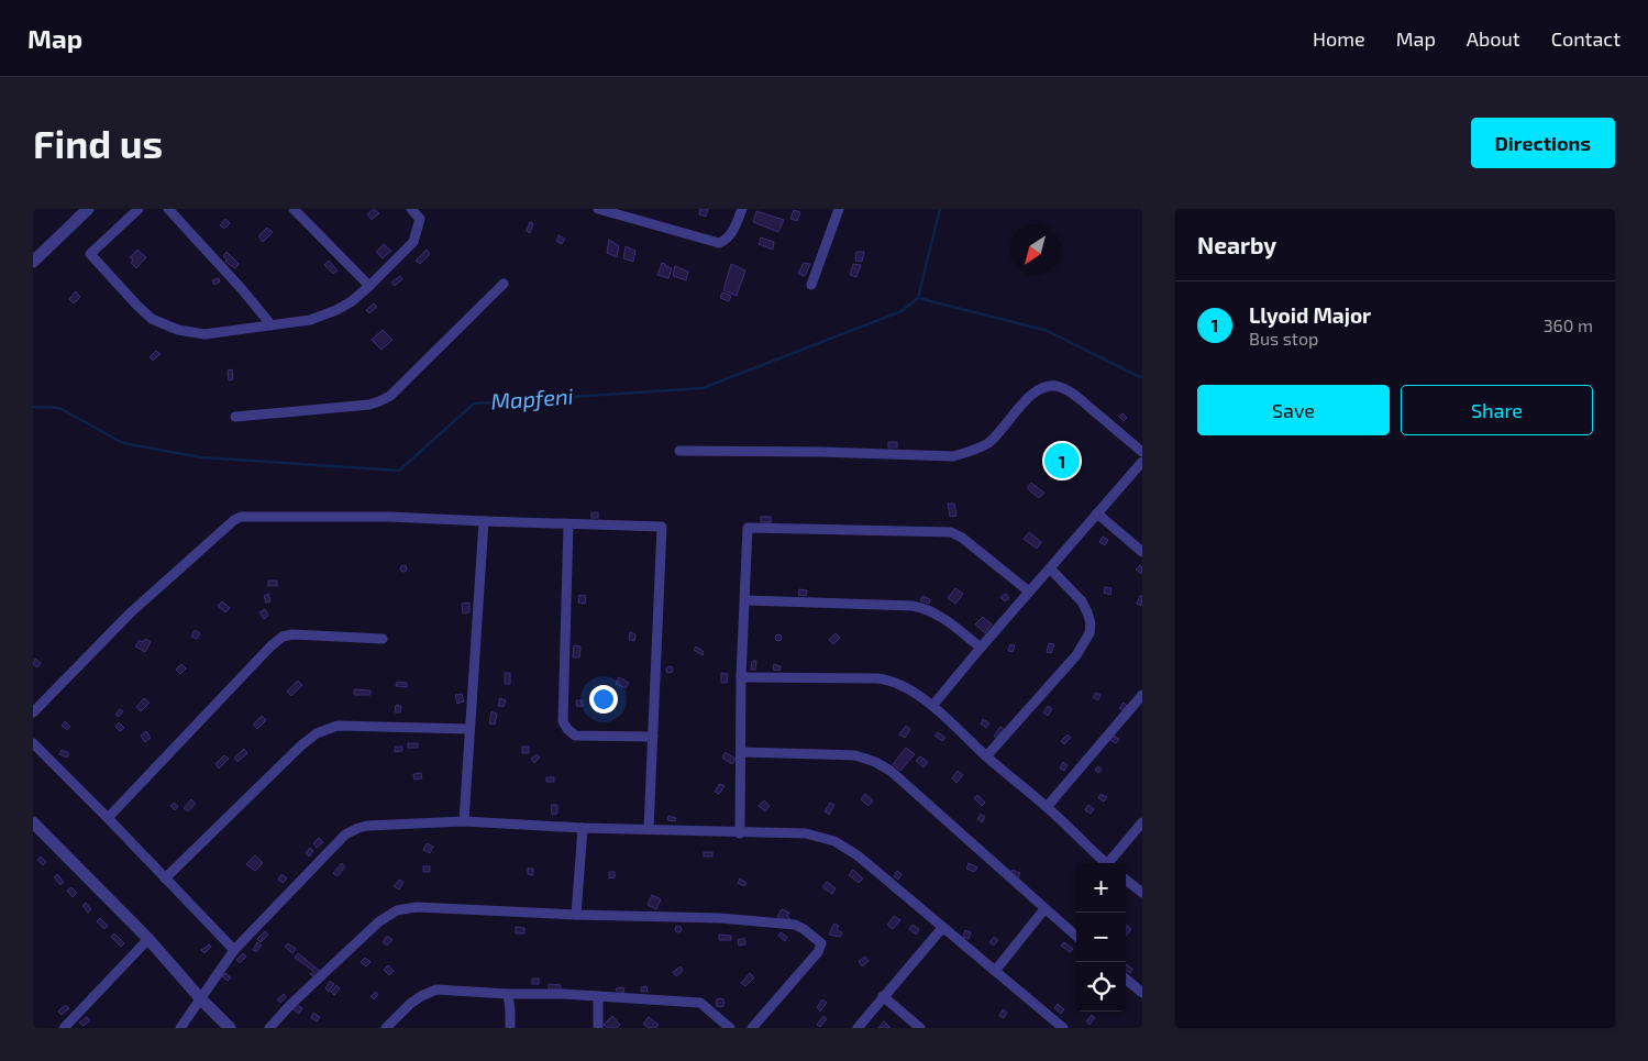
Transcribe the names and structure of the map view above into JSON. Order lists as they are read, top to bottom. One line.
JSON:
{"water":["Mapfeni"],"north":"bottom left","page":{"header":"Map","nav":["Home","Map","About","Contact"],"buttons":["Directions",["Save","Share"]],"title":"Find us","heading":"Nearby","list":[{"mark":"1","name":"Llyoid Major","note":"Bus stop","value":"360 m"}],"pins":"1","map_buttons":["+","−"]}}
